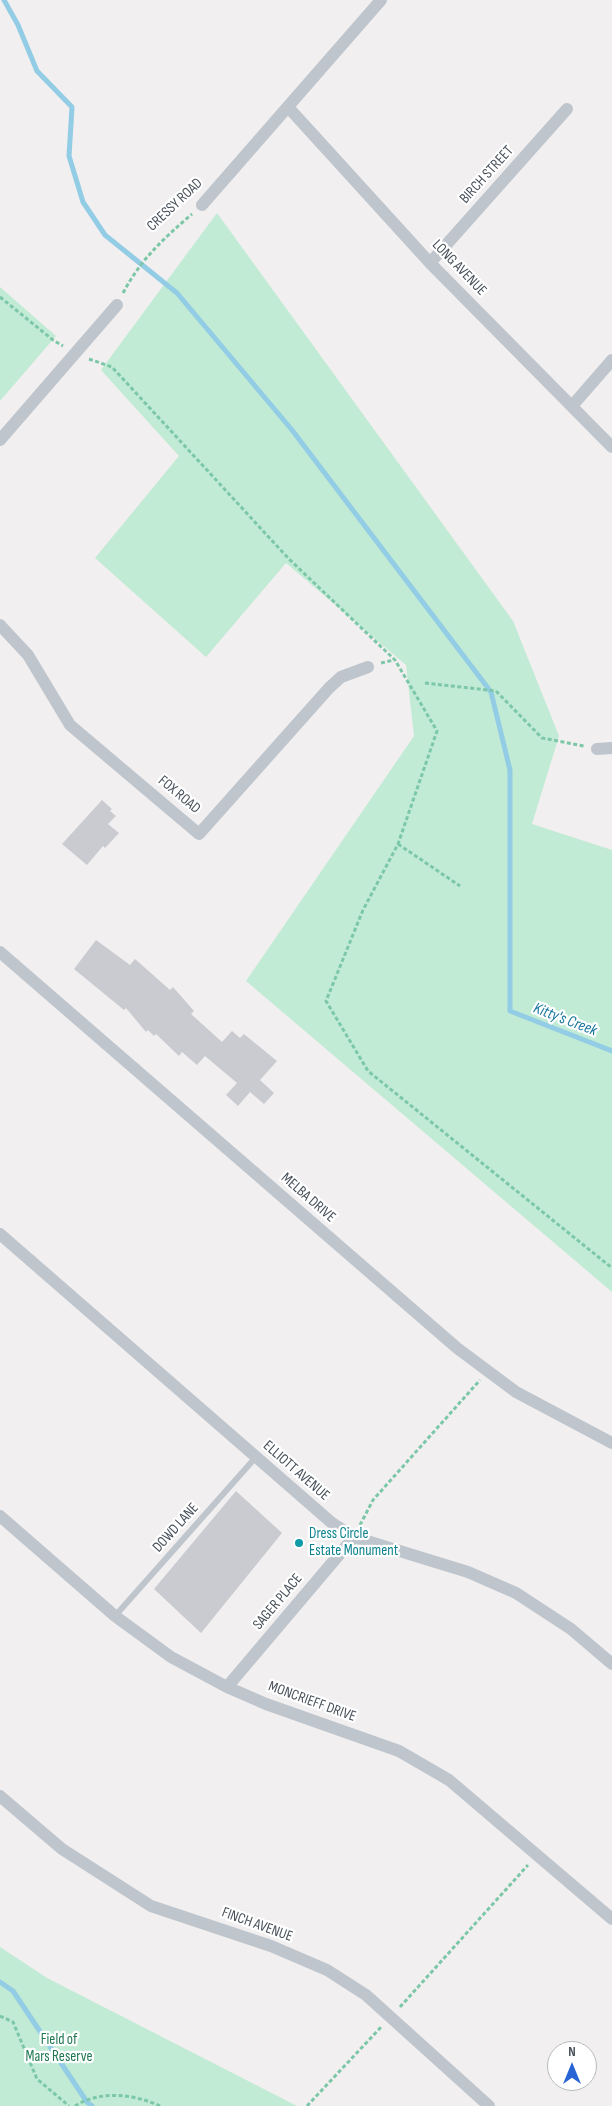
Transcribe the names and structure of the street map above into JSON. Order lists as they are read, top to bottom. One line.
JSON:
{"streets":{"street":["BIRCH STREET","CRESSY ROAD","LONG AVENUE","FOX ROAD","MELBA DRIVE","ELLIOTT AVENUE","SAGER PLACE","MONCRIEFF DRIVE","FINCH AVENUE"],"lane":["DOWD LANE"]},"crossings":[["BIRCH STREET","LONG AVENUE"],["CRESSY ROAD","LONG AVENUE"],["ELLIOTT AVENUE","DOWD LANE"],["ELLIOTT AVENUE","SAGER PLACE"],["DOWD LANE","MONCRIEFF DRIVE"],["SAGER PLACE","MONCRIEFF DRIVE"]],"water":["Kitty's Creek"],"parks":["Field of Mars Reserve"],"places":["Dress Circle Estate Monument"],"north":"top"}
